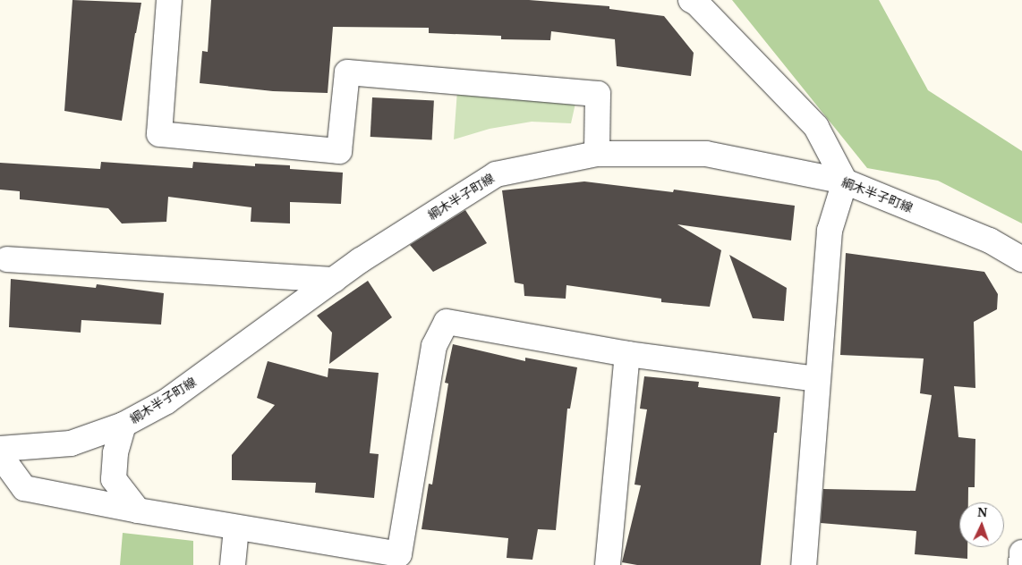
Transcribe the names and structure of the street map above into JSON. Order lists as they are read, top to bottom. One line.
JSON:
{"streets":{"street":["綱木半子町線"]},"north":"top"}
